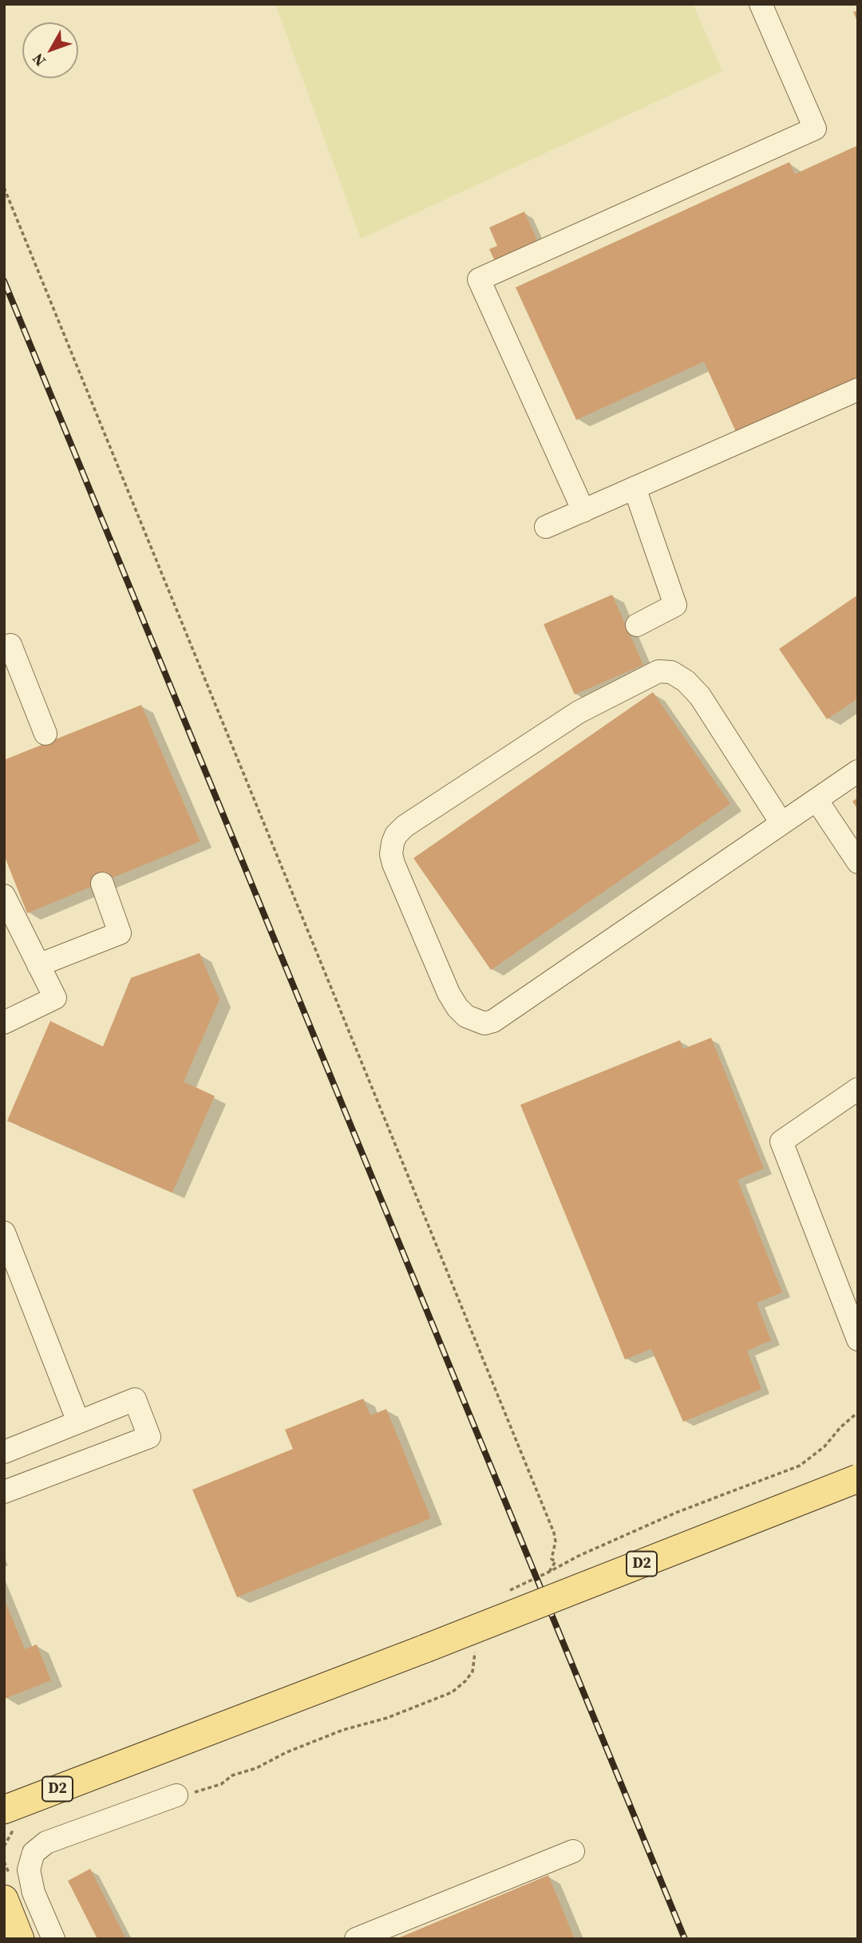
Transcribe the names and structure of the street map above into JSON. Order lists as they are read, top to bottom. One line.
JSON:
{"streets":{"main road":["D2"]},"north":"bottom left"}
